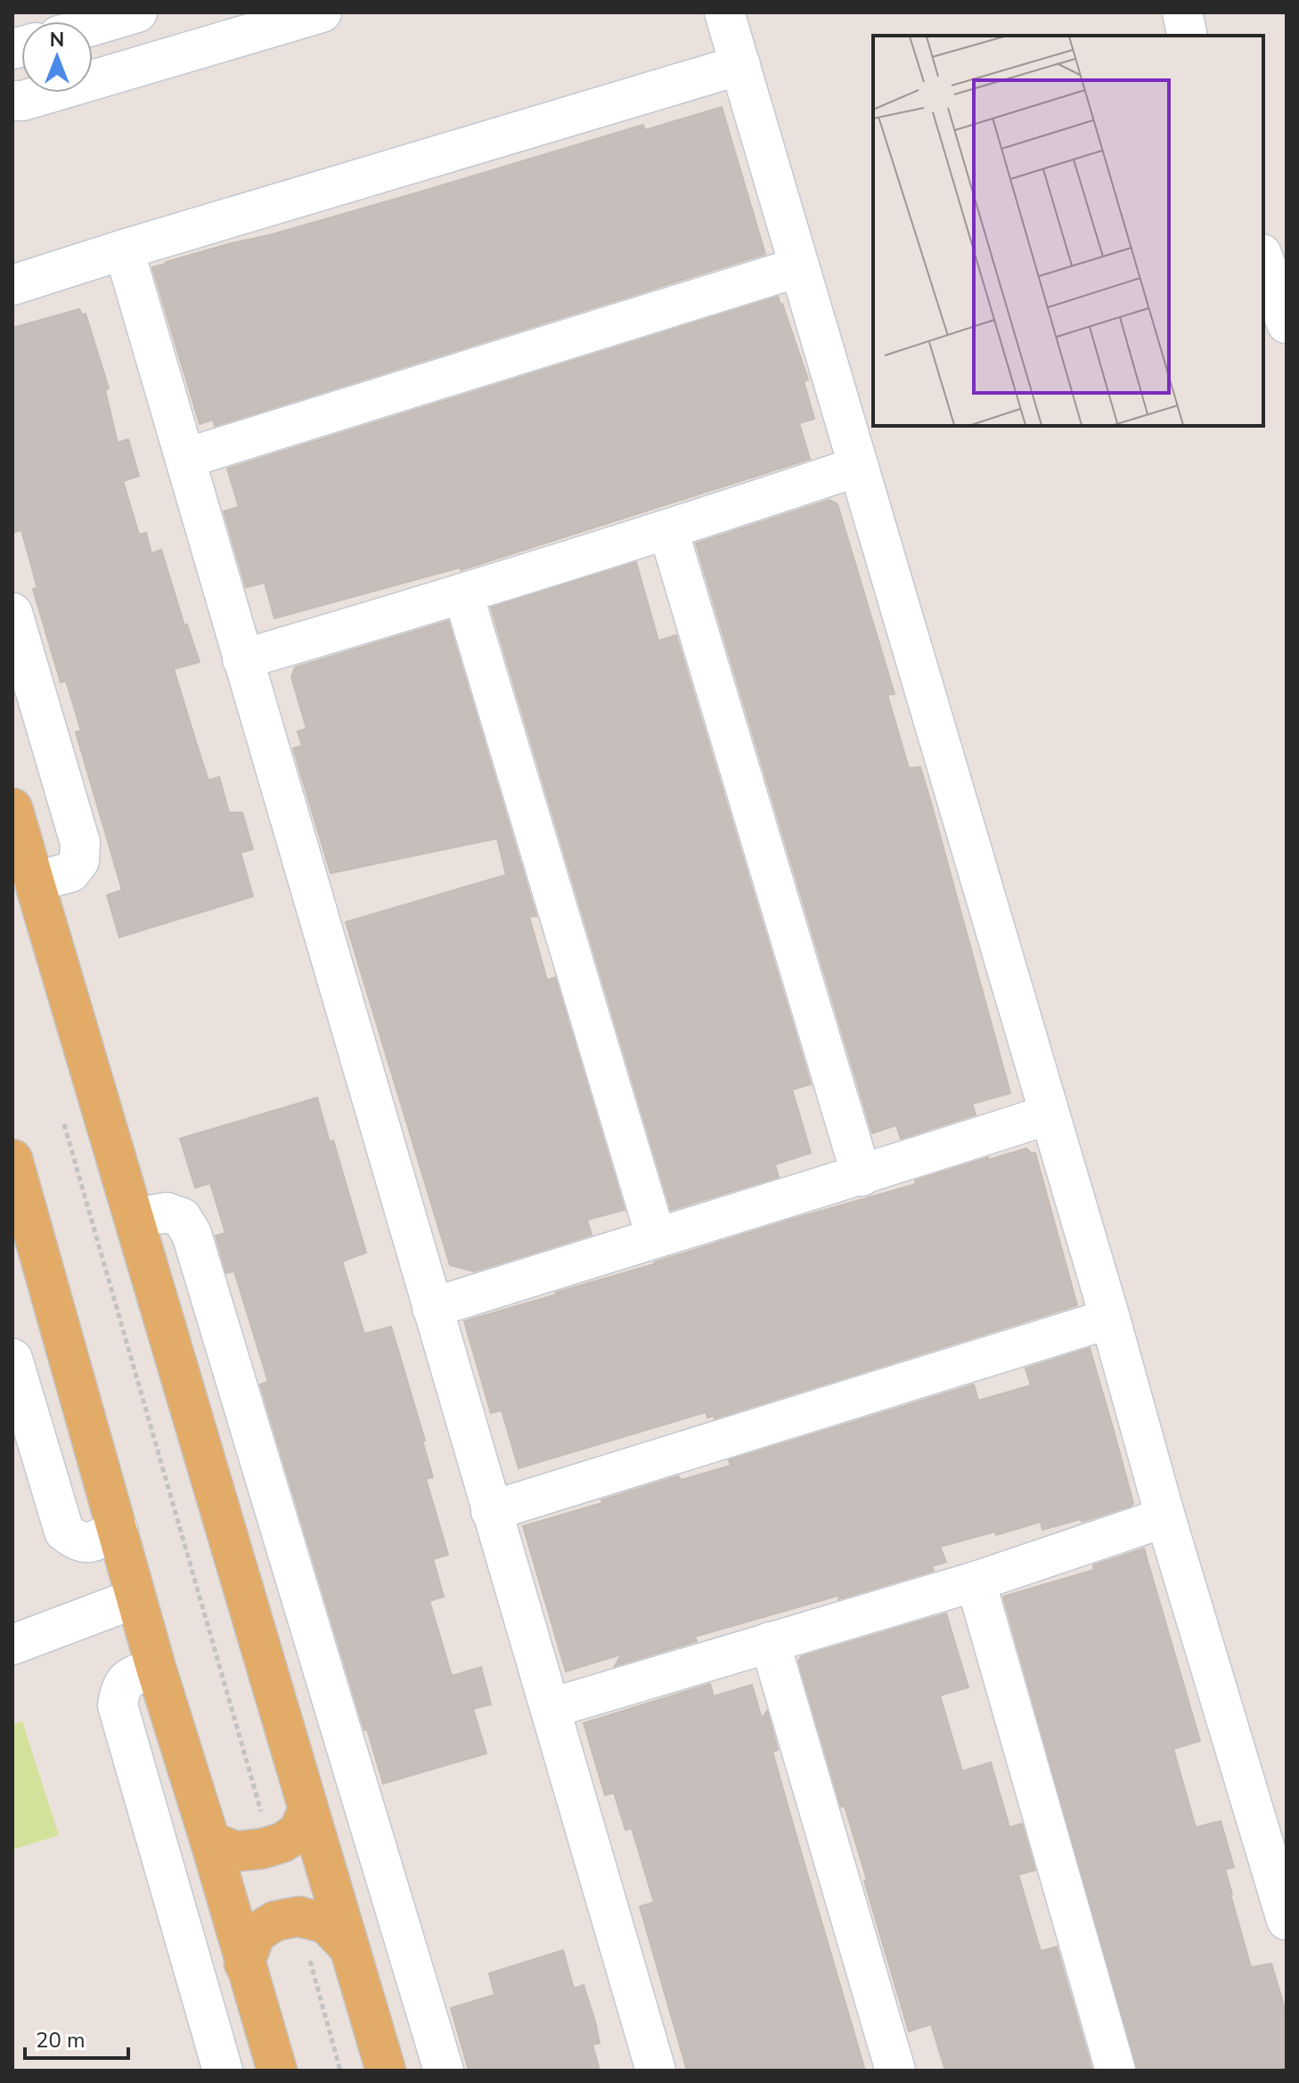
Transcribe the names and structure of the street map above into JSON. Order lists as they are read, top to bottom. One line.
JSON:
{"scale_bar":"20 m","north":"top"}
